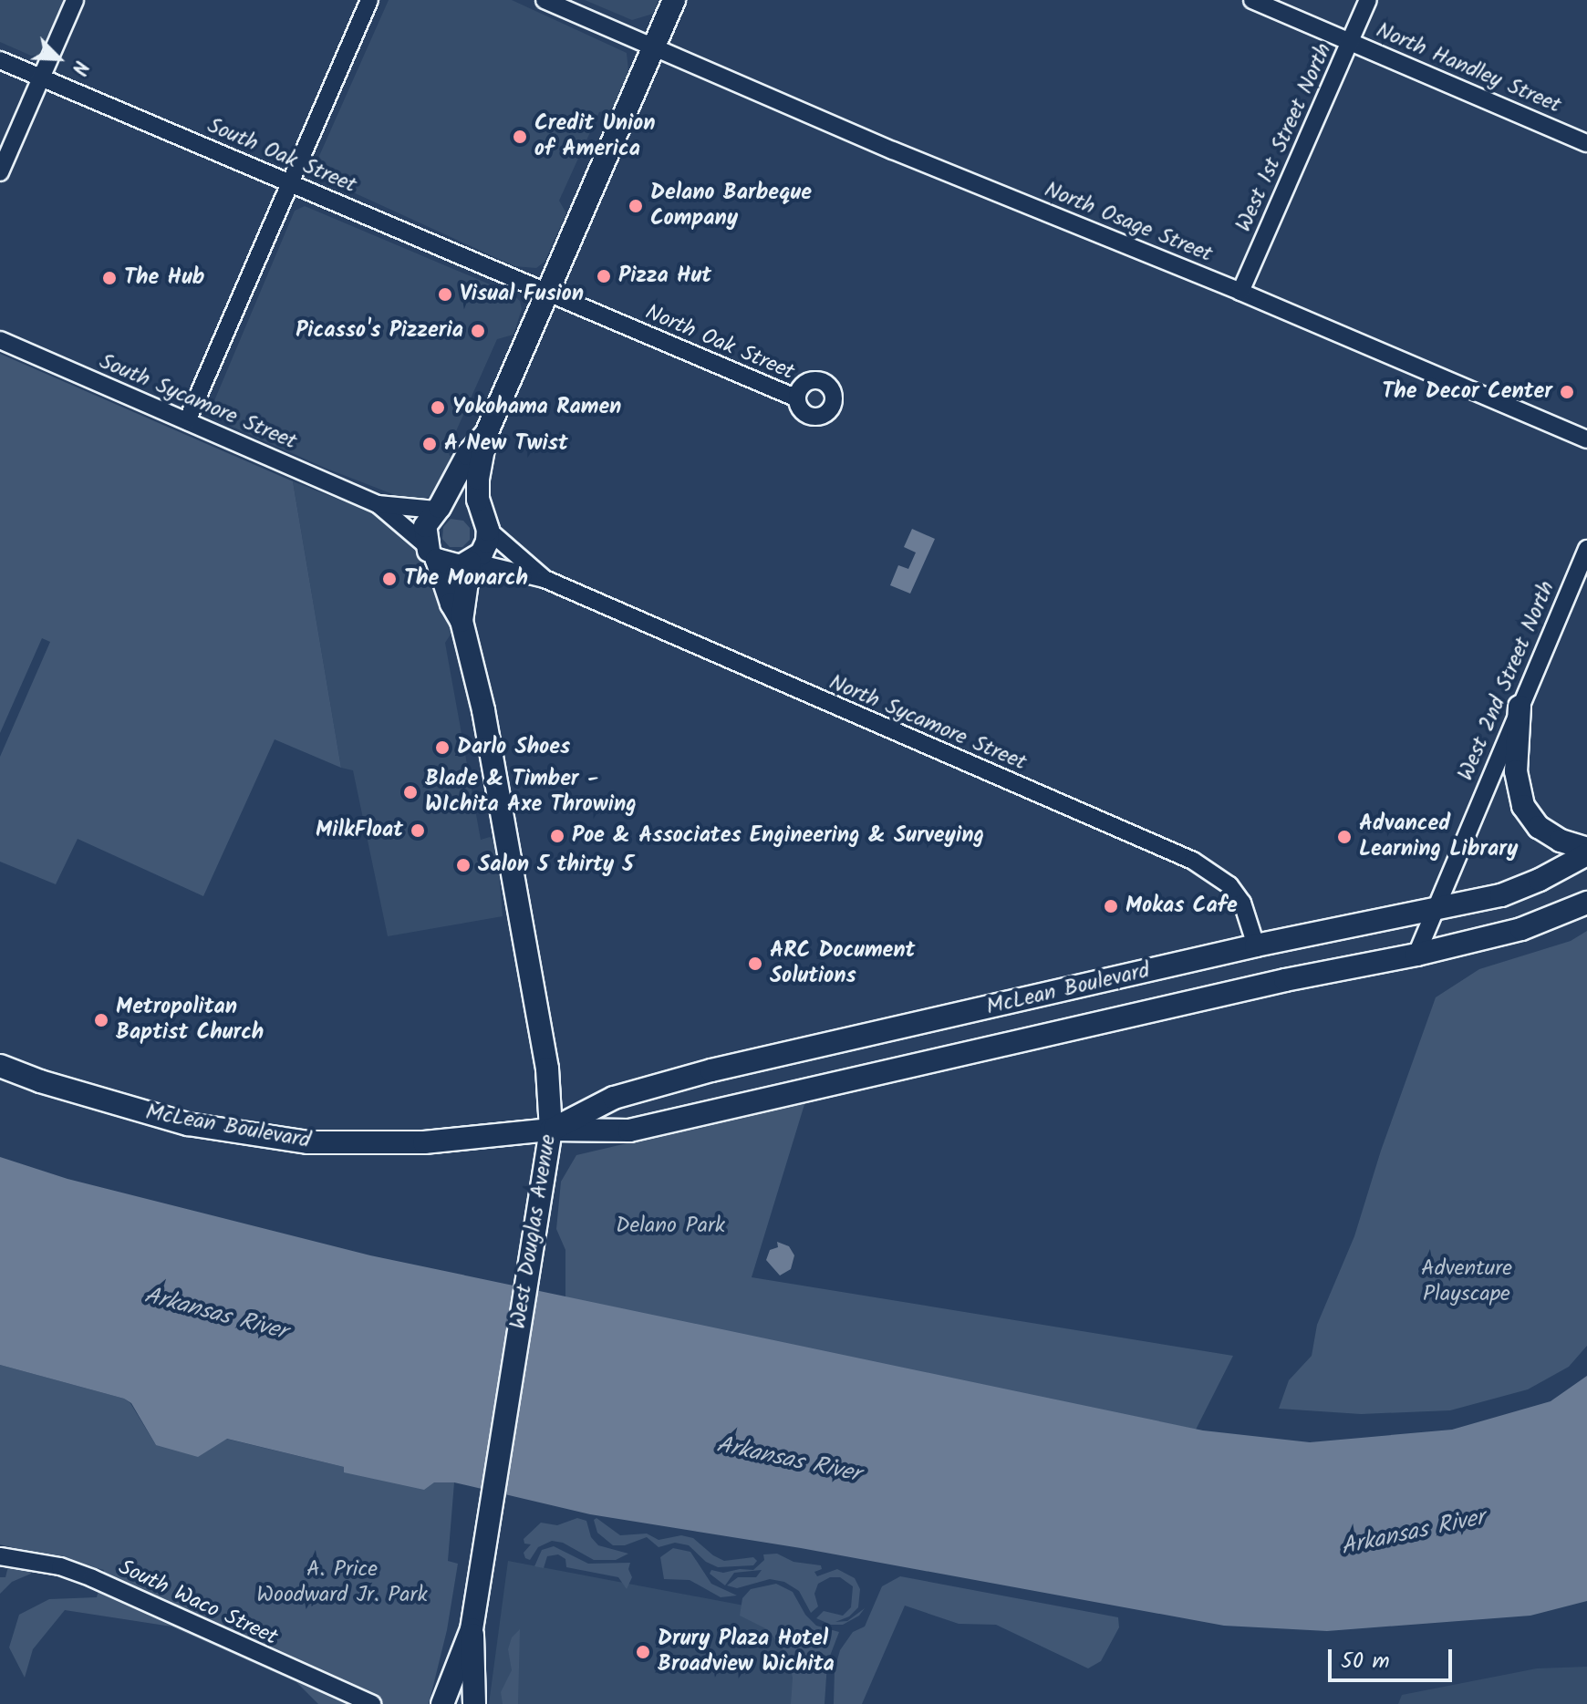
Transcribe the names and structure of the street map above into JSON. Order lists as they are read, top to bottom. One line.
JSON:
{"streets":{"main road":["McLean Boulevard","West Douglas Avenue"],"street":["North Handley Street","West 1st Street North","South Oak Street","North Osage Street","North Oak Street","South Sycamore Street","West 2nd Street North","North Sycamore Street","South Waco Street"]},"crossings":[["North Handley Street","West 1st Street North"],["West 1st Street North","North Osage Street"],["South Oak Street","North Oak Street"],["South Sycamore Street","North Sycamore Street"],["South Sycamore Street","West Douglas Avenue"],["West 2nd Street North","McLean Boulevard"],["North Sycamore Street","McLean Boulevard"],["North Sycamore Street","West Douglas Avenue"],["McLean Boulevard","West Douglas Avenue"]],"water":["Arkansas River"],"parks":["Delano Park","Adventure Playscape","A. Price Woodward Jr. Park"],"places":["Credit Union of America","Delano Barbeque Company","Pizza Hut","The Hub","Visual Fusion","Picasso's Pizzeria","The Decor Center","Yokohama Ramen","A New Twist","The Monarch","Darlo Shoes","Blade & Timber - WIchita Axe Throwing","MilkFloat","Poe & Associates Engineering & Surveying","Advanced Learning Library","Salon 5 thirty 5","Mokas Cafe","ARC Document Solutions","Metropolitan Baptist Church","Drury Plaza Hotel Broadview Wichita"],"scale_bar":"50 m","north":"bottom right"}
